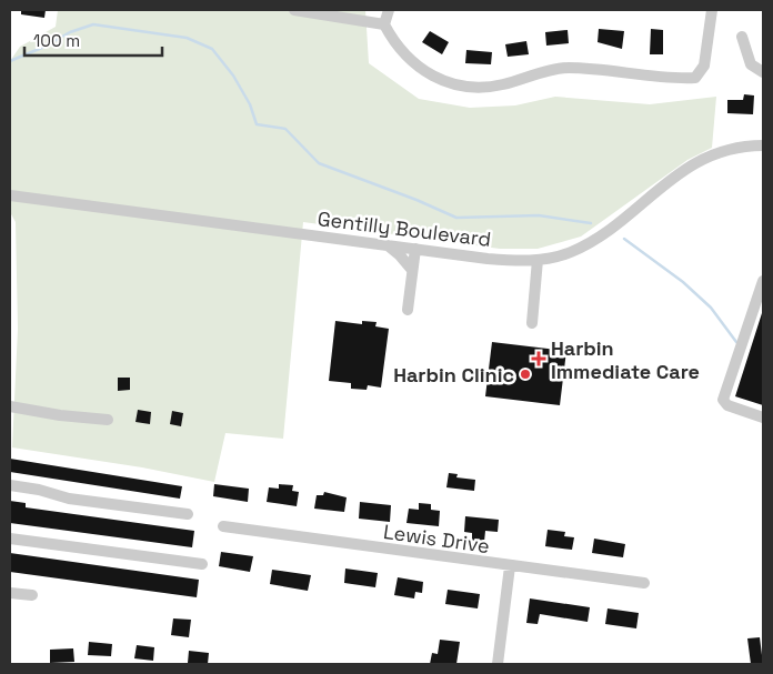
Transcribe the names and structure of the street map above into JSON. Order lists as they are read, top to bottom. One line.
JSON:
{"streets":{"street":["Gentilly Boulevard","Lewis Drive"]},"places":{"health":["Harbin Immediate Care"],"other":["Harbin Clinic"]},"scale_bar":"100 m"}
